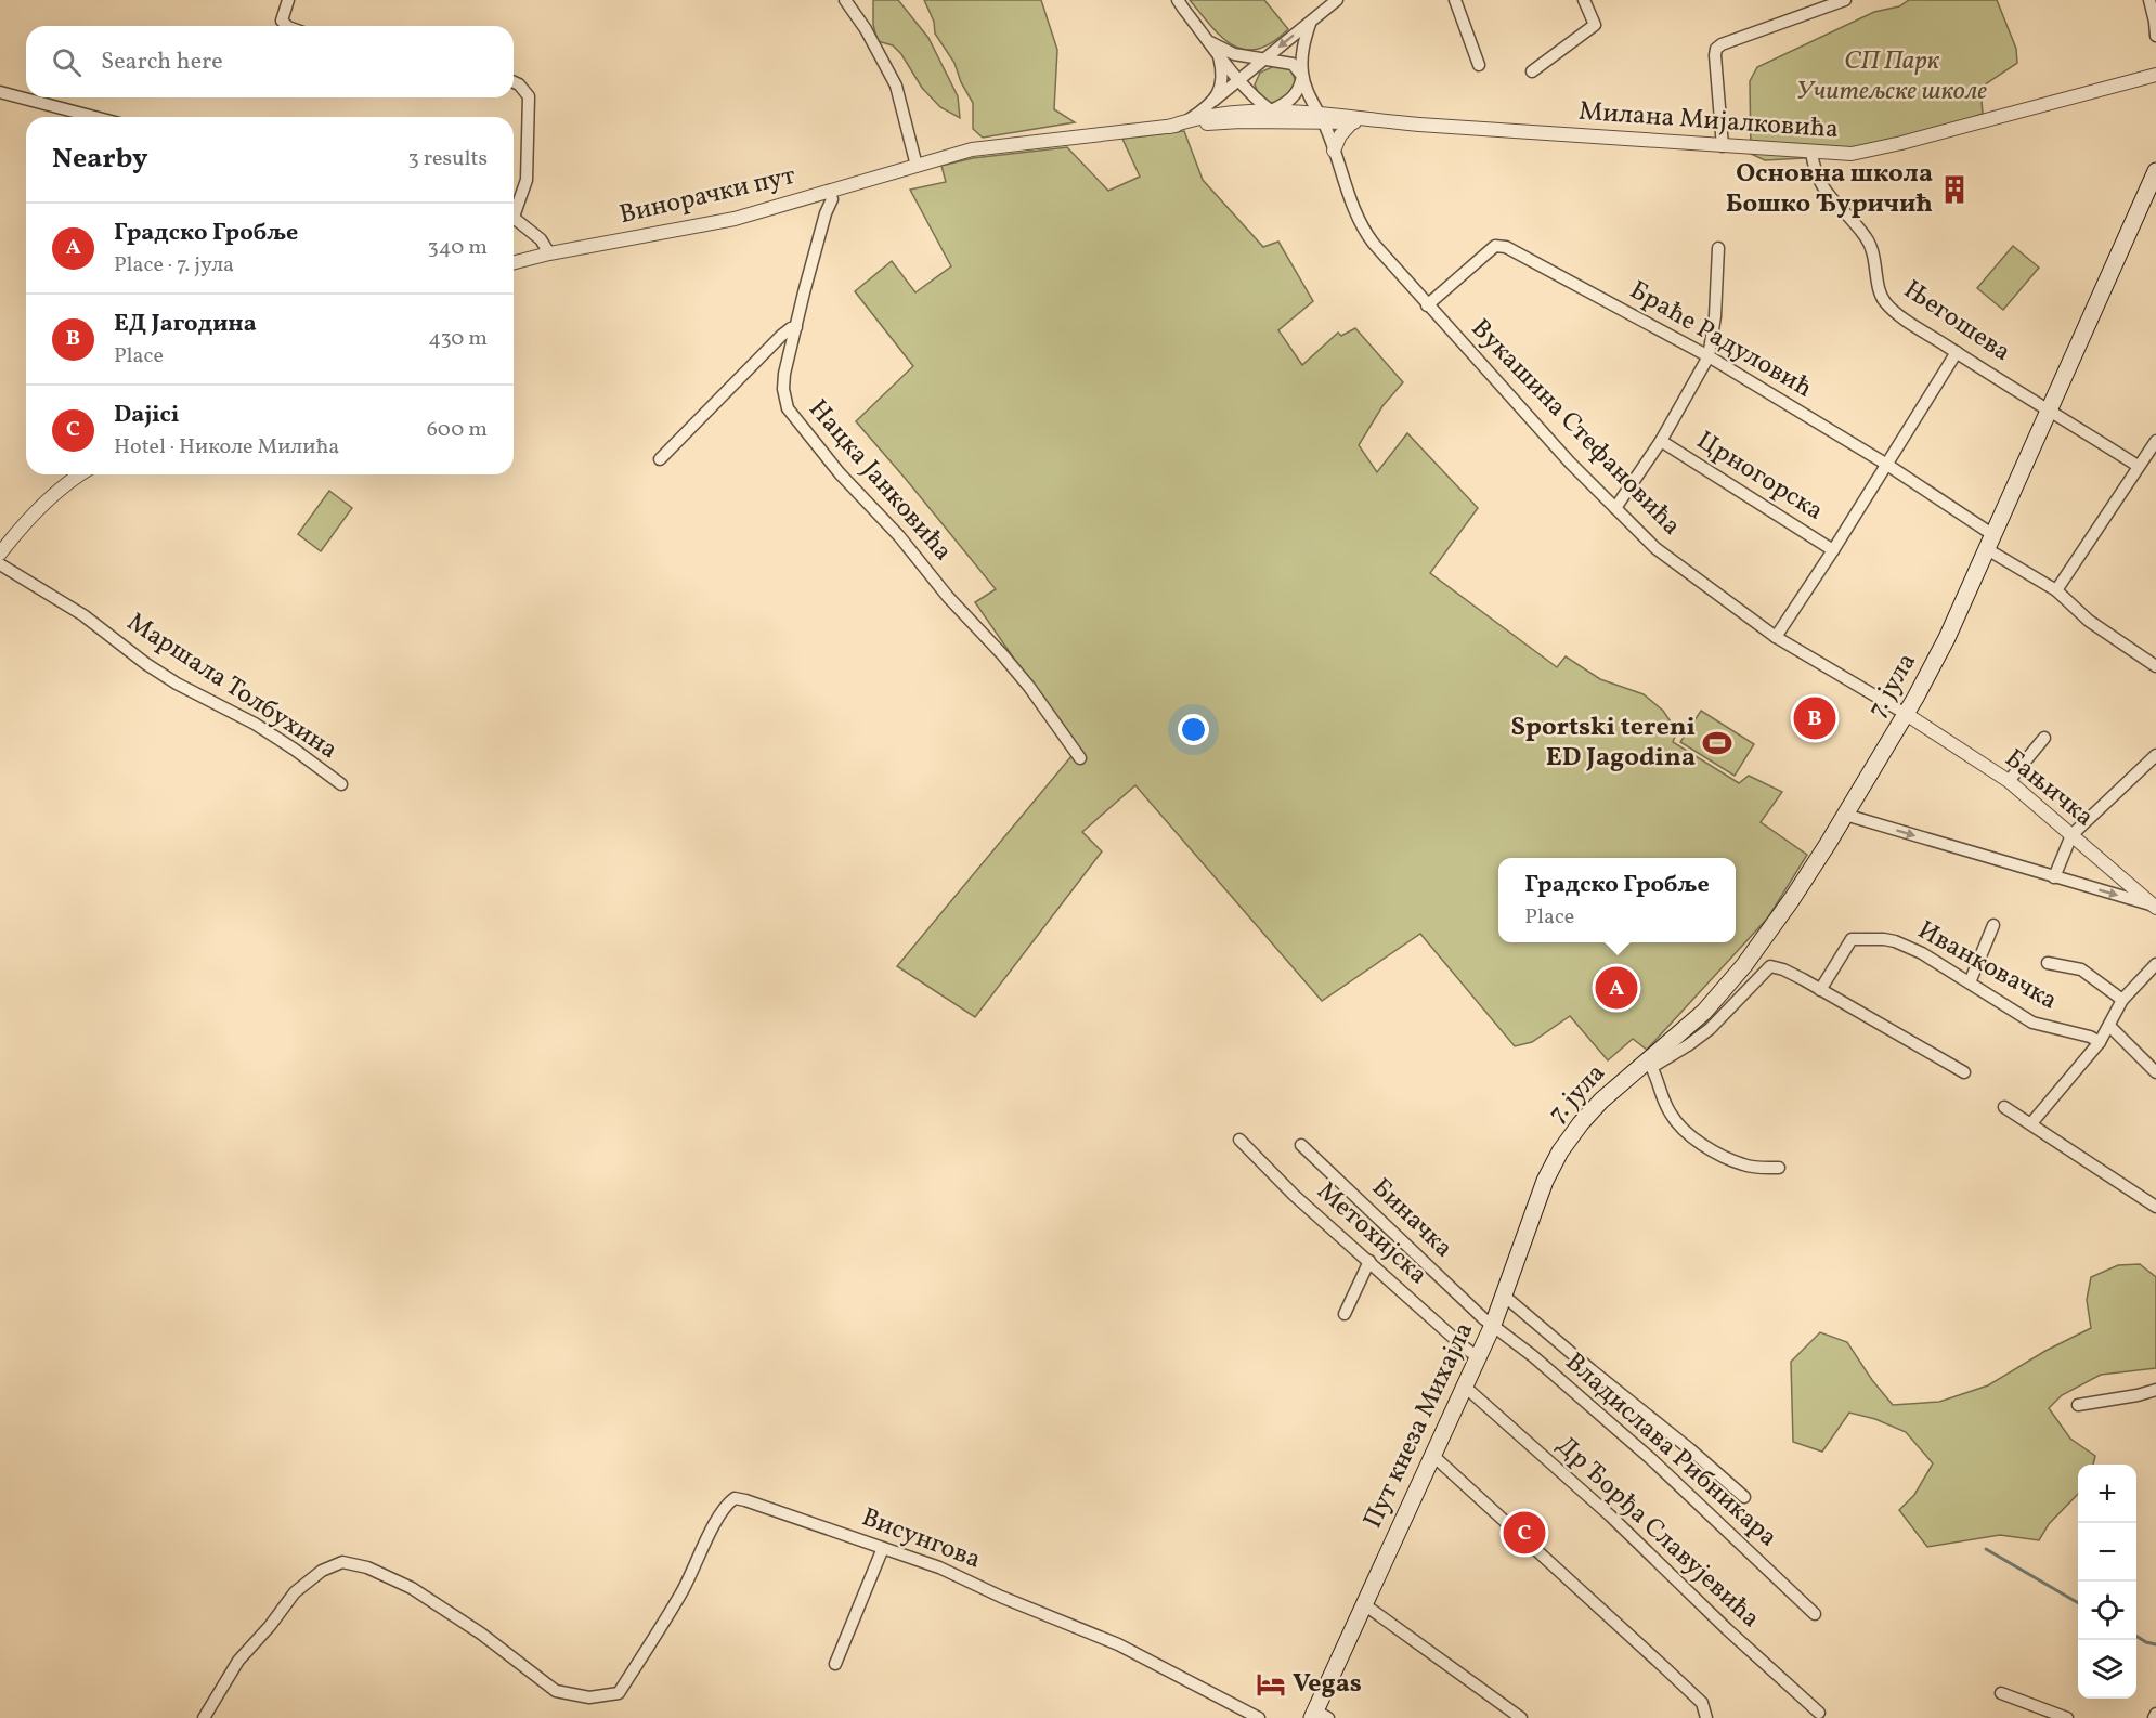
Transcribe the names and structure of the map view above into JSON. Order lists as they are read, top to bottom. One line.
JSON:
{"streets":{"main road":["7. јула","Пут кнеза Михајла"],"street":["Милана Мијалковића","Винорачки пут","Његошева","Браће Радуловић","Вукашина Стефановића","Црногорска","Нацка Јанковића","Маршала Толбухина","Бањичка","Иванковачка","Биначка","Метохијска","Владислава Рибникара","Др Ђорђа Славујевића","Висунгова"]},"crossings":[["Милана Мијалковића","Винорачки пут"],["Милана Мијалковића","Његошева"],["Милана Мијалковића","Вукашина Стефановића"],["Винорачки пут","Нацка Јанковића"],["Његошева","7. јула"],["Браће Радуловић","Вукашина Стефановића"],["Браће Радуловић","7. јула"],["Вукашина Стефановића","7. јула"],["Вукашина Стефановића","Бањичка"],["7. јула","Бањичка"],["7. јула","Пут кнеза Михајла"],["Биначка","Пут кнеза Михајла"],["Биначка","Владислава Рибникара"],["Метохијска","Пут кнеза Михајла"],["Пут кнеза Михајла","Владислава Рибникара"],["Пут кнеза Михајла","Др Ђорђа Славујевића"]],"parks":["СП Парк Учитељске школе"],"places":{"building":["Основна школа Бошко Ђуричић"],"sports":["Sportski tereni ED Jagodina"],"hotel":["Vegas"]},"page":{"search":"Search here","heading":["Nearby","3 results"],"list":[{"mark":"A","name":"Градско Гробље","note":"Place · 7. јула","value":"340 m"},{"mark":"B","name":"ЕД Јагодина","note":"Place","value":"430 m"},{"mark":"C","name":"Dajici","note":"Hotel · Николе Милића","value":"600 m"}],"pins":["B","A","C"],"popup":["Градско Гробље","Place"],"map_buttons":["+","−"]}}
